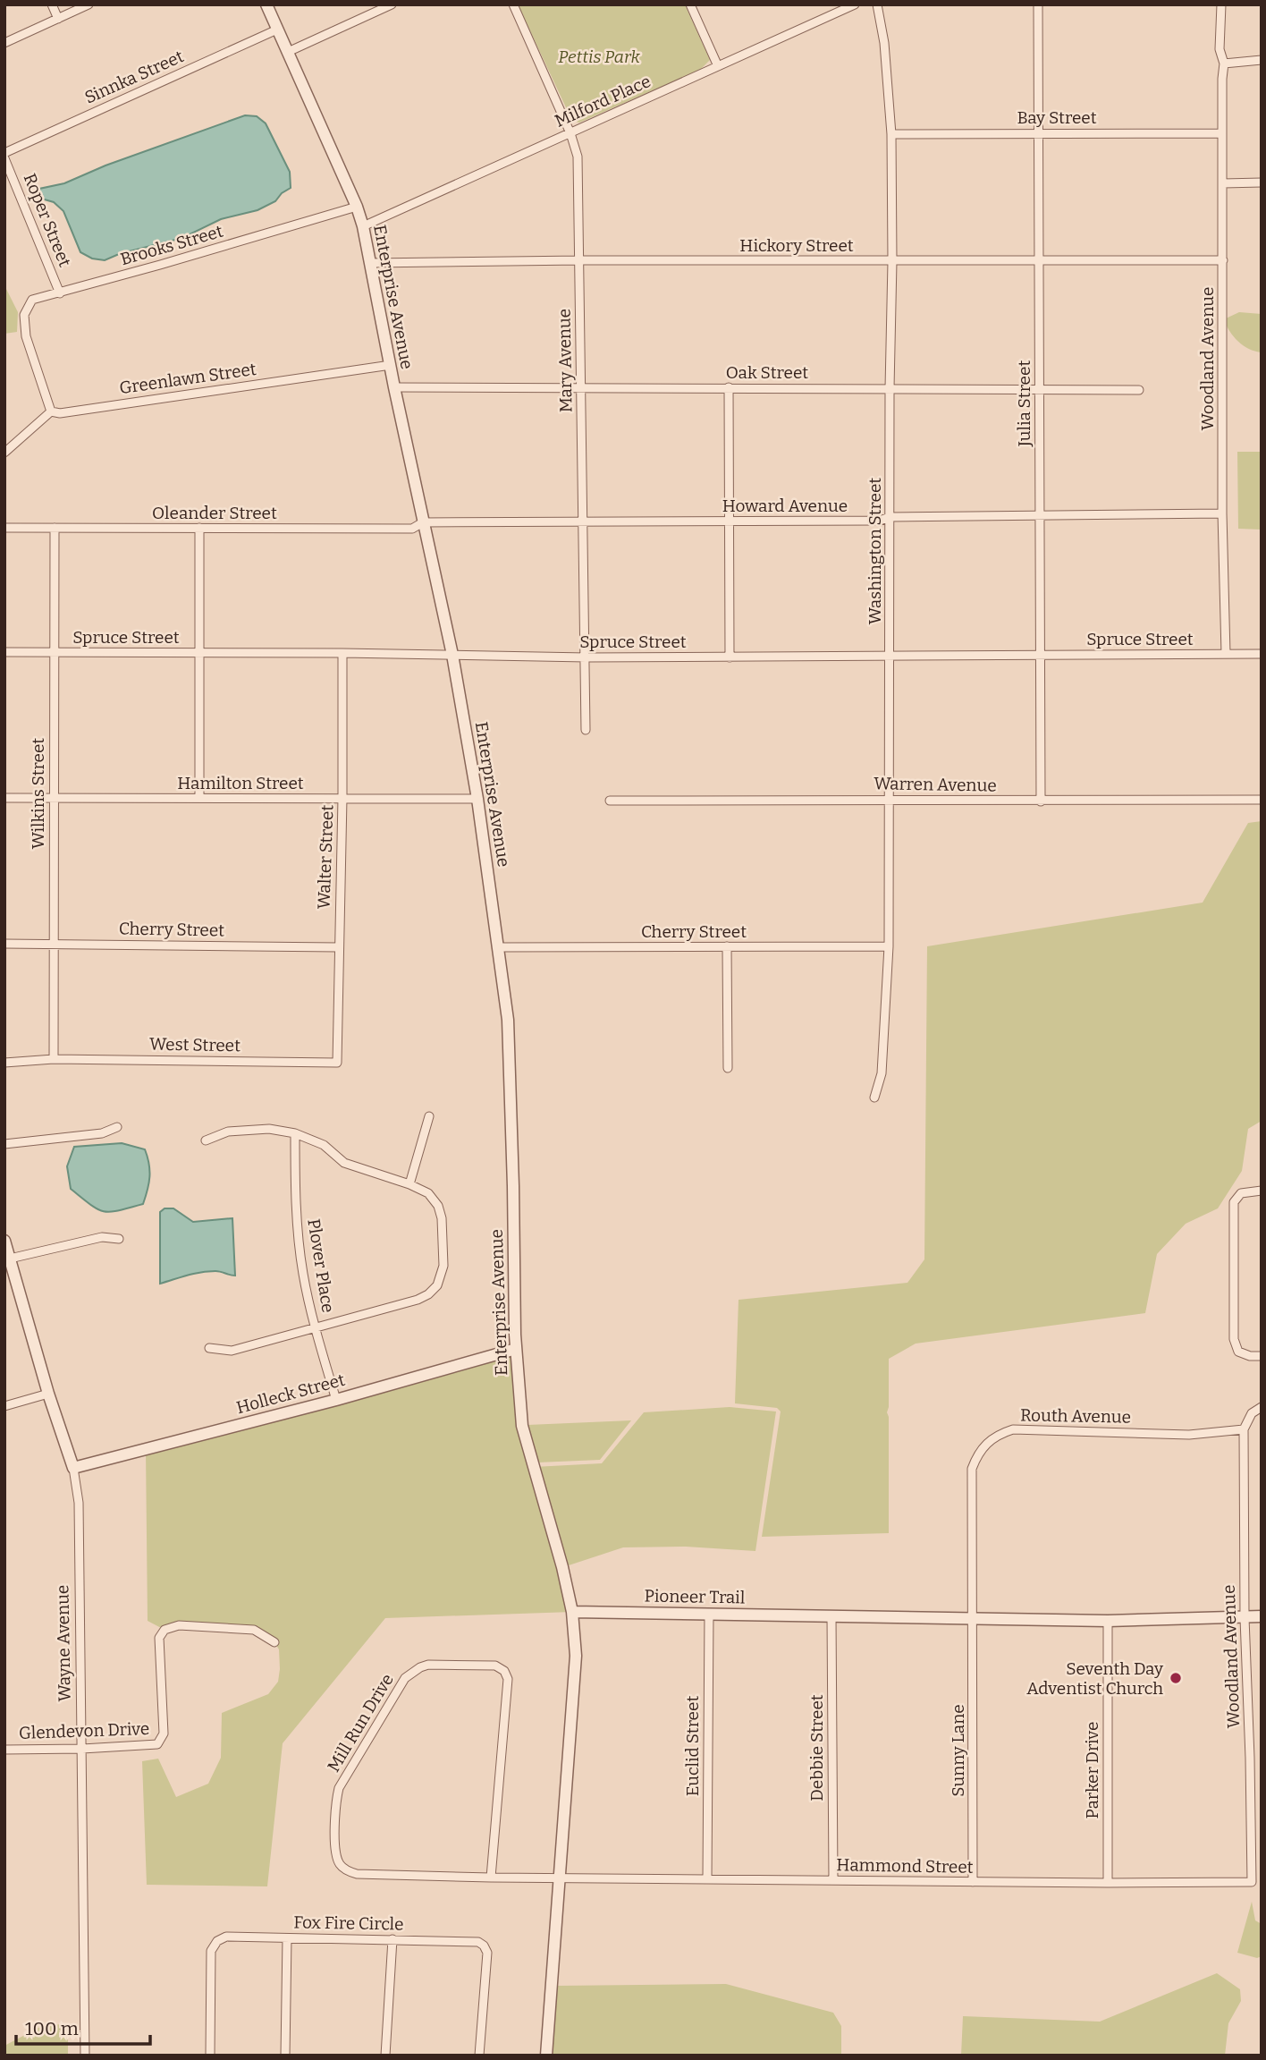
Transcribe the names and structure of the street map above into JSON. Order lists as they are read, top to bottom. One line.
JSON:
{"streets":{"street":["Sinnka Street","Milford Place","Bay Street","Roper Street","Brooks Street","Hickory Street","Enterprise Avenue","Woodland Avenue","Mary Avenue","Oak Street","Greenlawn Street","Julia Street","Howard Avenue","Oleander Street","Washington Street","Spruce Street","Hamilton Street","Warren Avenue","Wilkins Street","Walter Street","Cherry Street","West Street","Plover Place","Holleck Street","Routh Avenue","Pioneer Trail","Wayne Avenue","Mill Run Drive","Glendevon Drive","Euclid Street","Debbie Street","Sunny Lane","Parker Drive","Hammond Street","Fox Fire Circle"]},"crossings":[["Sinnka Street","Enterprise Avenue"],["Milford Place","Enterprise Avenue"],["Milford Place","Mary Avenue"],["Bay Street","Woodland Avenue"],["Bay Street","Julia Street"],["Bay Street","Washington Street"],["Roper Street","Brooks Street"],["Brooks Street","Enterprise Avenue"],["Brooks Street","Greenlawn Street"],["Hickory Street","Enterprise Avenue"],["Hickory Street","Woodland Avenue"],["Hickory Street","Mary Avenue"],["Hickory Street","Julia Street"],["Hickory Street","Washington Street"],["Enterprise Avenue","Oak Street"],["Enterprise Avenue","Greenlawn Street"],["Enterprise Avenue","Howard Avenue"],["Enterprise Avenue","Oleander Street"],["Enterprise Avenue","Spruce Street"],["Enterprise Avenue","Hamilton Street"],["Enterprise Avenue","Cherry Street"],["Enterprise Avenue","Holleck Street"],["Enterprise Avenue","Pioneer Trail"],["Woodland Avenue","Howard Avenue"],["Woodland Avenue","Spruce Street"],["Woodland Avenue","Routh Avenue"],["Woodland Avenue","Pioneer Trail"],["Woodland Avenue","Hammond Street"],["Mary Avenue","Oak Street"],["Mary Avenue","Howard Avenue"],["Mary Avenue","Spruce Street"],["Oak Street","Julia Street"],["Oak Street","Washington Street"],["Julia Street","Howard Avenue"],["Julia Street","Spruce Street"],["Julia Street","Warren Avenue"],["Howard Avenue","Oleander Street"],["Howard Avenue","Washington Street"],["Oleander Street","Wilkins Street"],["Washington Street","Spruce Street"],["Washington Street","Warren Avenue"],["Washington Street","Cherry Street"],["Spruce Street","Wilkins Street"],["Spruce Street","Walter Street"],["Hamilton Street","Wilkins Street"],["Hamilton Street","Walter Street"],["Wilkins Street","Cherry Street"],["Wilkins Street","West Street"],["Walter Street","Cherry Street"],["Walter Street","West Street"],["Plover Place","Holleck Street"],["Holleck Street","Wayne Avenue"],["Routh Avenue","Pioneer Trail"],["Routh Avenue","Sunny Lane"],["Pioneer Trail","Euclid Street"],["Pioneer Trail","Debbie Street"],["Pioneer Trail","Sunny Lane"],["Pioneer Trail","Parker Drive"],["Wayne Avenue","Glendevon Drive"],["Mill Run Drive","Hammond Street"],["Euclid Street","Hammond Street"],["Debbie Street","Hammond Street"],["Sunny Lane","Hammond Street"],["Parker Drive","Hammond Street"]],"parks":["Pettis Park"],"places":["Seventh Day Adventist Church"],"scale_bar":"100 m"}
